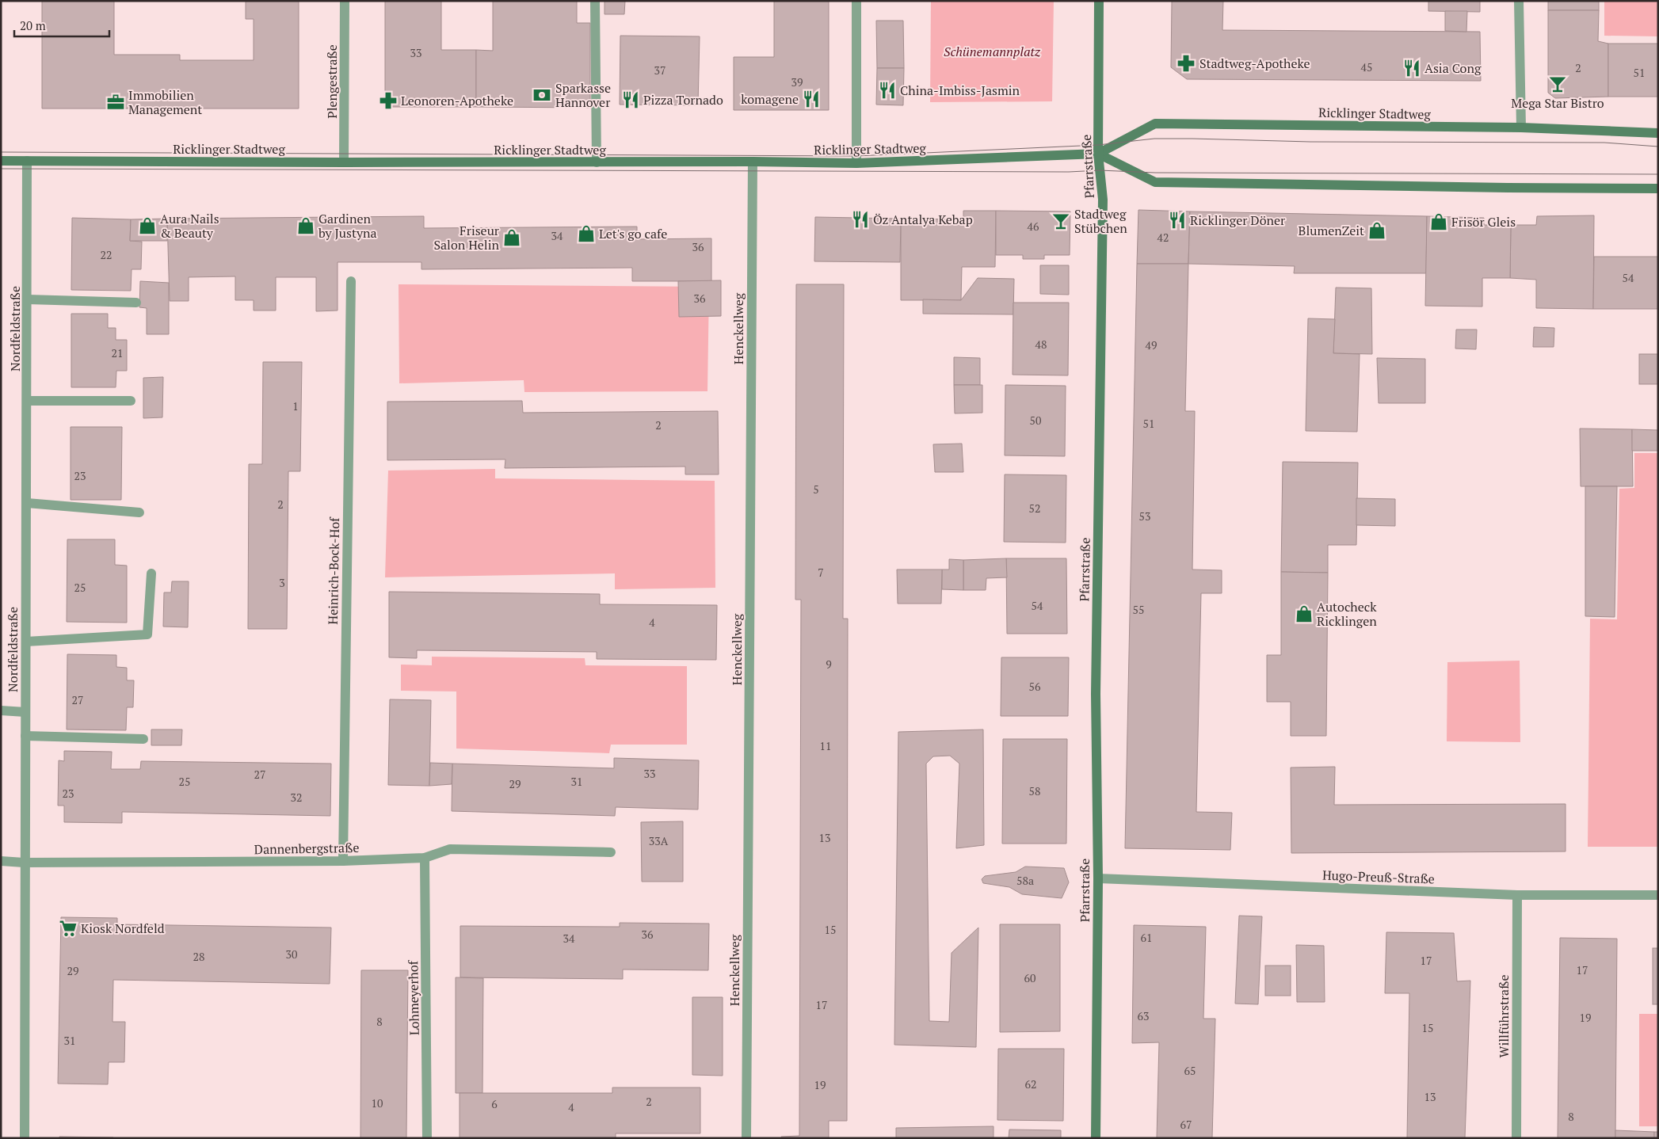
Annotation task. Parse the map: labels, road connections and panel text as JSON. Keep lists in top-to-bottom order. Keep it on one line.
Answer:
{"streets":{"street":["Plengestraße","Ricklinger Stadtweg","Pfarrstraße","Nordfeldstraße","Henckellweg","Heinrich-Bock-Hof","Dannenbergstraße","Hugo-Preuß-Straße","Lohmeyerhof","Willführstraße"]},"crossings":[["Plengestraße","Ricklinger Stadtweg"],["Ricklinger Stadtweg","Pfarrstraße"],["Ricklinger Stadtweg","Nordfeldstraße"],["Ricklinger Stadtweg","Henckellweg"],["Pfarrstraße","Hugo-Preuß-Straße"],["Nordfeldstraße","Dannenbergstraße"],["Heinrich-Bock-Hof","Dannenbergstraße"],["Dannenbergstraße","Lohmeyerhof"],["Hugo-Preuß-Straße","Willführstraße"]],"parks":["Schünemannplatz"],"places":{"pharmacy":["Stadtweg-Apotheke","Leonoren-Apotheke"],"restaurant":["Asia Cong","China-Imbiss-Jasmin","komagene","Pizza Tornado","Öz Antalya Kebap","Ricklinger Döner"],"bar":["Mega Star Bistro","Stadtweg Stübchen"],"bank":["Sparkasse Hannover"],"office":["Immobilien Management"],"shop":["Frisör Gleis","Aura Nails & Beauty","Gardinen by Justyna","BlumenZeit","Let's go cafe","Friseur Salon Helin","Autocheck Ricklingen"],"supermarket":["Kiosk Nordfeld"]},"house_numbers":["33","45","2","37","51","39","46","34","42","36","22","54","36","48","49","21","1","50","51","2","23","5","2","52","53","7","3","25","54","55","4","9","56","27","11","33","27","25","31","29","58","23","32","13","33A","58a","15","36","61","34","30","28","17","17","29","60","17","63","19","8","15","31","65","62","19","13","2","10","6","4","8","67"],"scale_bar":"20 m"}
